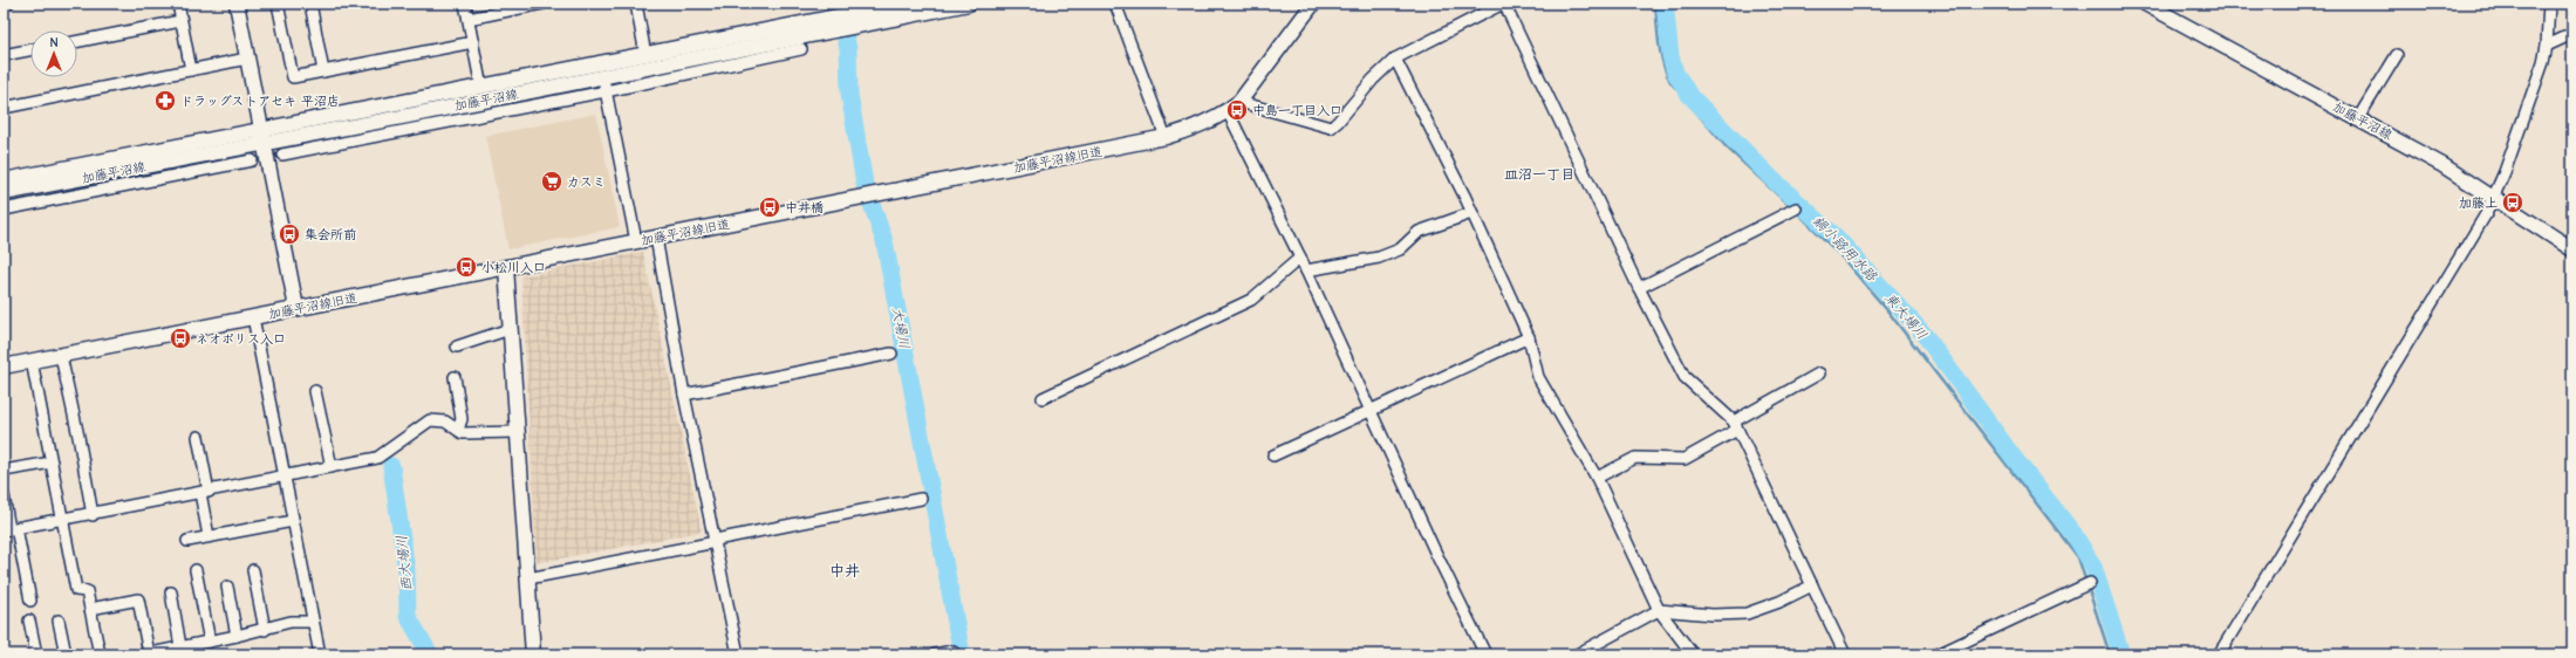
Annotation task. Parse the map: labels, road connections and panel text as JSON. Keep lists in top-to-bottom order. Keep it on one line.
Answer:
{"streets":{"main road":["加藤平沼線","加藤平沼線旧道"]},"districts":["皿沼一丁目","中井"],"water":["鍋小路用水路","東大場川","大場川","西大場川"],"places":{"pharmacy":["ドラッグストアセキ 平沼店"],"bus stop":["中島一丁目入口","加藤上","中井橋","集会所前","小松川入口","ネオポリス入口"],"supermarket":["カスミ"]},"north":"top"}
